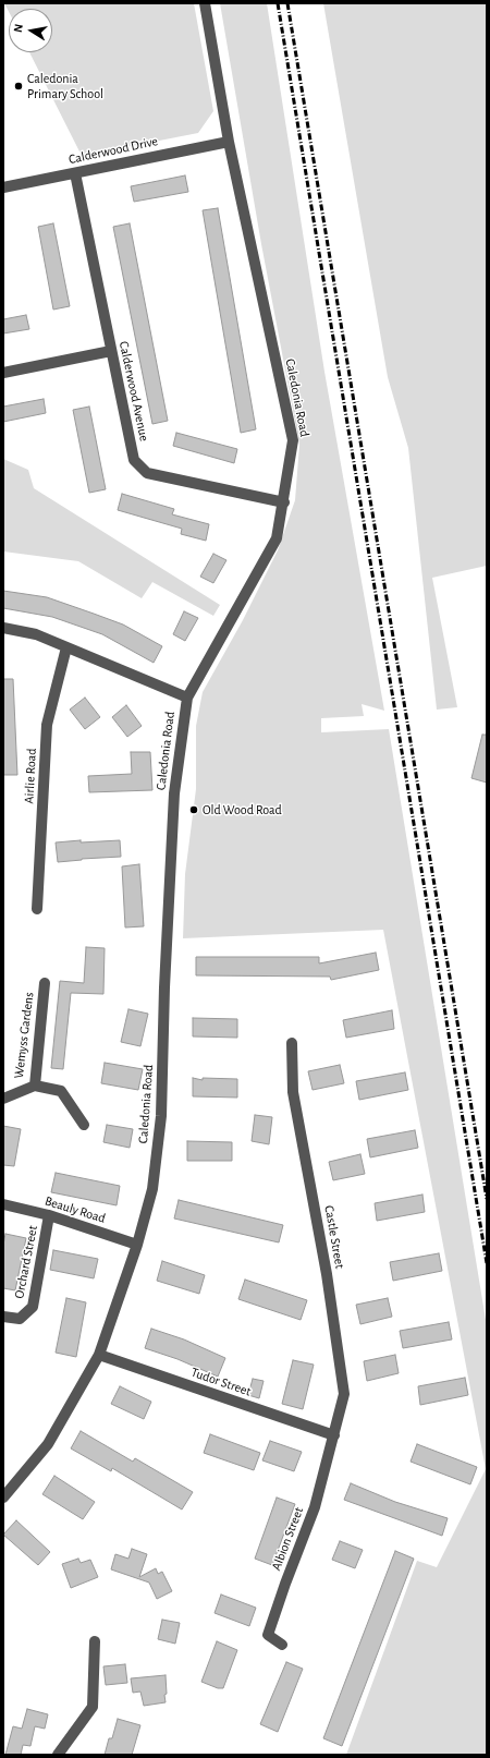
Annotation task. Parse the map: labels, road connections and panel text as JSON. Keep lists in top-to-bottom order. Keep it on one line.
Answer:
{"streets":{"street":["Calderwood Drive","Calderwood Avenue","Caledonia Road","Airlie Road","Wemyss Gardens","Beauly Road","Castle Street","Orchard Street","Tudor Street","Albion Street"]},"crossings":[["Calderwood Drive","Calderwood Avenue"],["Calderwood Drive","Caledonia Road"],["Calderwood Avenue","Caledonia Road"],["Caledonia Road","Beauly Road"],["Caledonia Road","Tudor Street"],["Beauly Road","Orchard Street"],["Castle Street","Tudor Street"],["Castle Street","Albion Street"],["Tudor Street","Albion Street"]],"places":["Caledonia Primary School","Old Wood Road"],"north":"left"}
